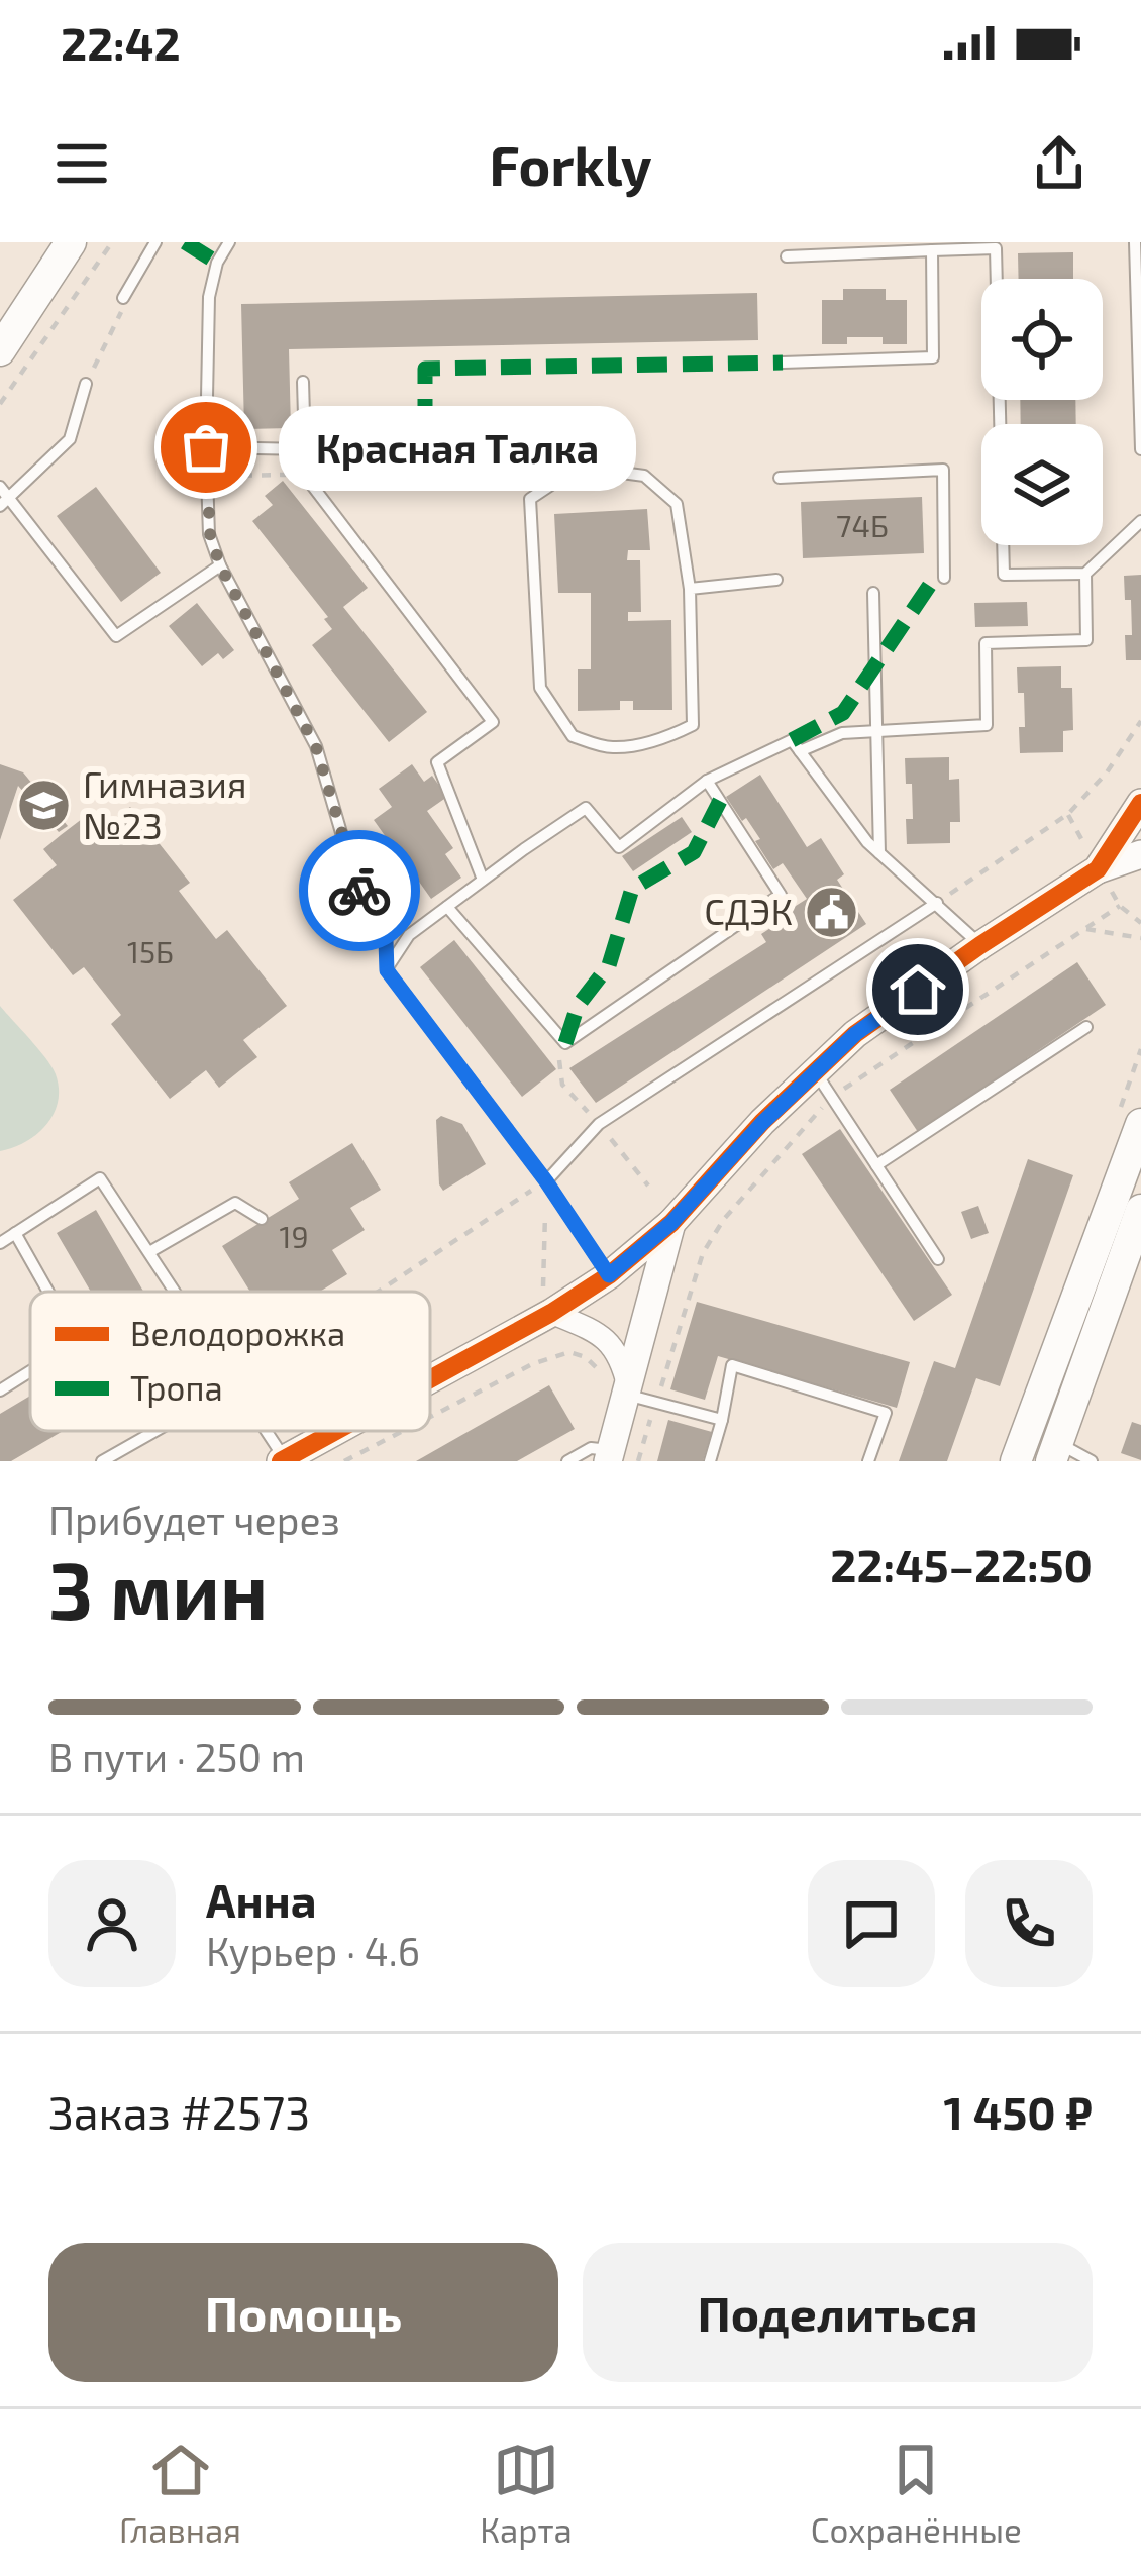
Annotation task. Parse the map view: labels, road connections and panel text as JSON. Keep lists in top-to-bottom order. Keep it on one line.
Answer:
{"places":{"other":["Красная Талка"],"school or university":["Гимназия №23"],"public building":["СДЭК"]},"house_numbers":["74Б","15Б","19"],"legend":["Велодорожка","Тропа"],"page":{"status":"22:42","header":"Forkly","bubble":"Красная Талка","heading":["3 мин","Прибудет через","22:45–22:50"],"panel":["Анна","Курьер · 4.6","Заказ #2573","1 450 ₽"],"bar":"В пути · 250 m","buttons":["Помощь","Поделиться"],"tabs":["Главная","Карта","Сохранённые"]}}
